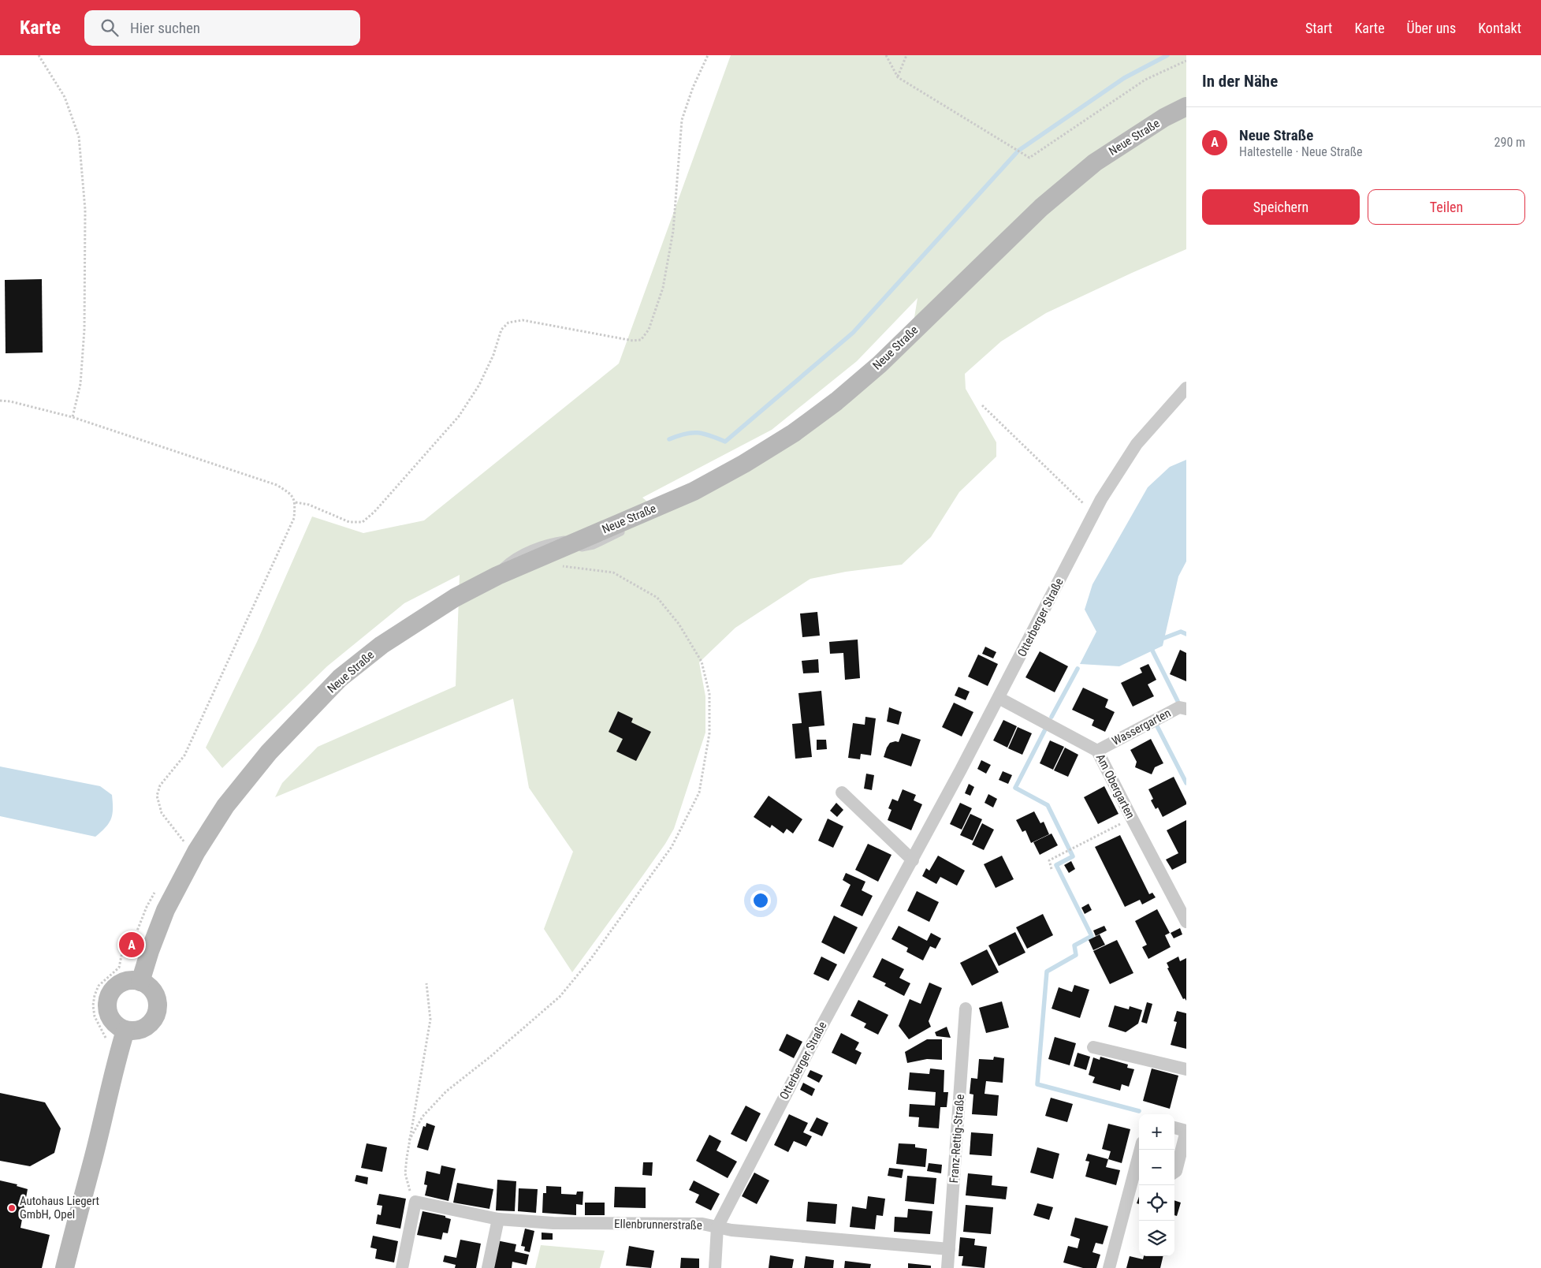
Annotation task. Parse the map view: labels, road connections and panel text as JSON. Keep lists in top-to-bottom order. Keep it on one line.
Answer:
{"streets":{"main road":["Neue Straße"],"street":["Otterberger Straße","Wassergarten","Am Obergarten","Franz-Rettig-Straße","Ellenbrunnerstraße"]},"crossings":[["Otterberger Straße","Am Obergarten"],["Otterberger Straße","Ellenbrunnerstraße"],["Wassergarten","Am Obergarten"],["Franz-Rettig-Straße","Ellenbrunnerstraße"]],"places":["Autohaus Liegert GmbH, Opel"],"page":{"header":"Karte","search":"Hier suchen","nav":["Start","Karte","Über uns","Kontakt"],"heading":"In der Nähe","list":[{"mark":"A","name":"Neue Straße","note":"Haltestelle · Neue Straße","value":"290 m"}],"buttons":["Speichern","Teilen"],"pins":"A","map_buttons":["+","−"]}}
